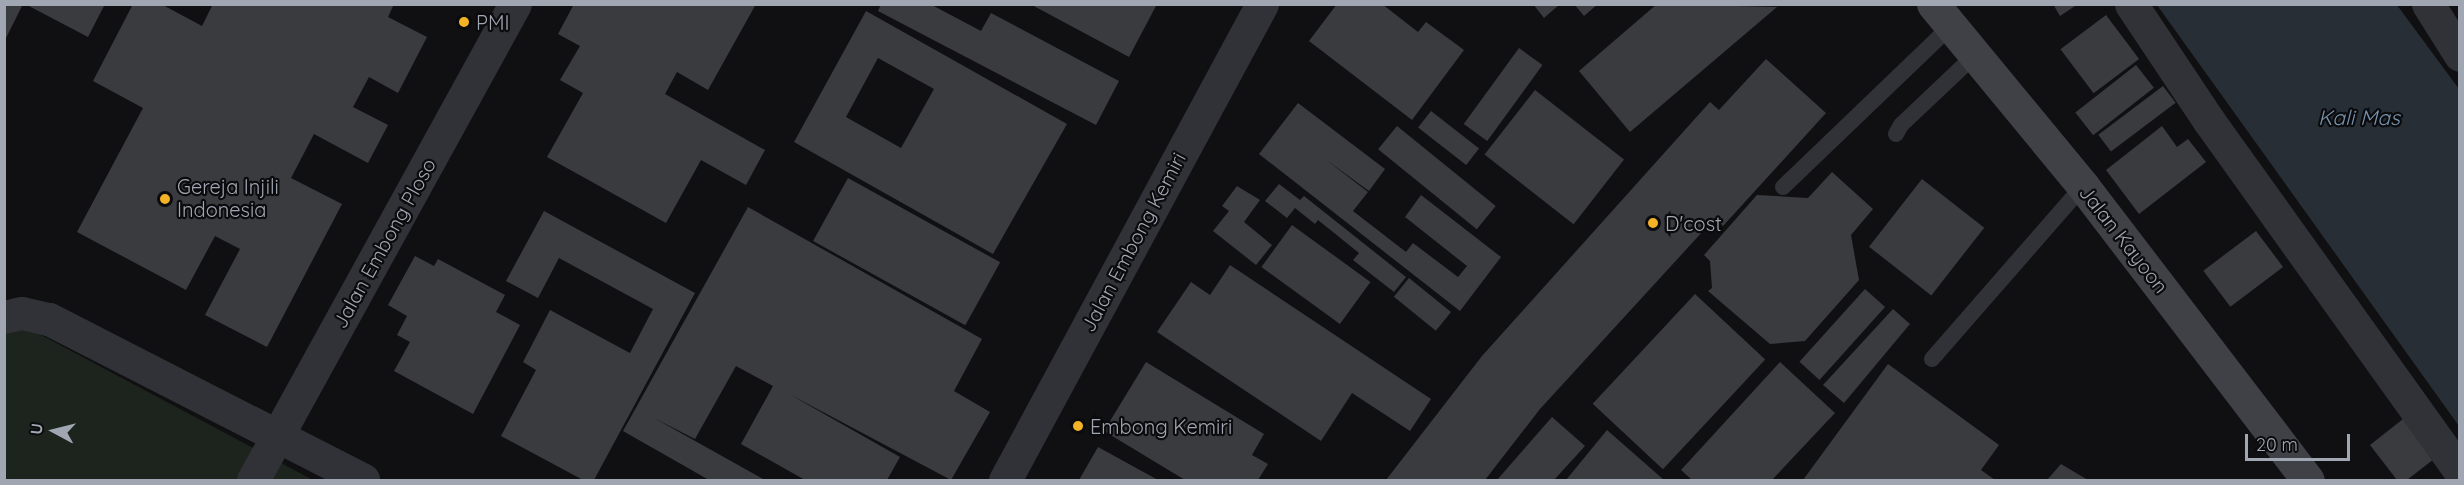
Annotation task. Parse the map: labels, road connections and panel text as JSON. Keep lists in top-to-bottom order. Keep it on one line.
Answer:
{"streets":{"main road":["Jalan Kayoon"],"street":["Jalan Embong Kemiri","Jalan Embong Ploso"]},"water":["Kali Mas"],"places":["PMI","Gereja Injili Indonesia","D'cost","Embong Kemiri"],"scale_bar":"20 m","north":"left"}
